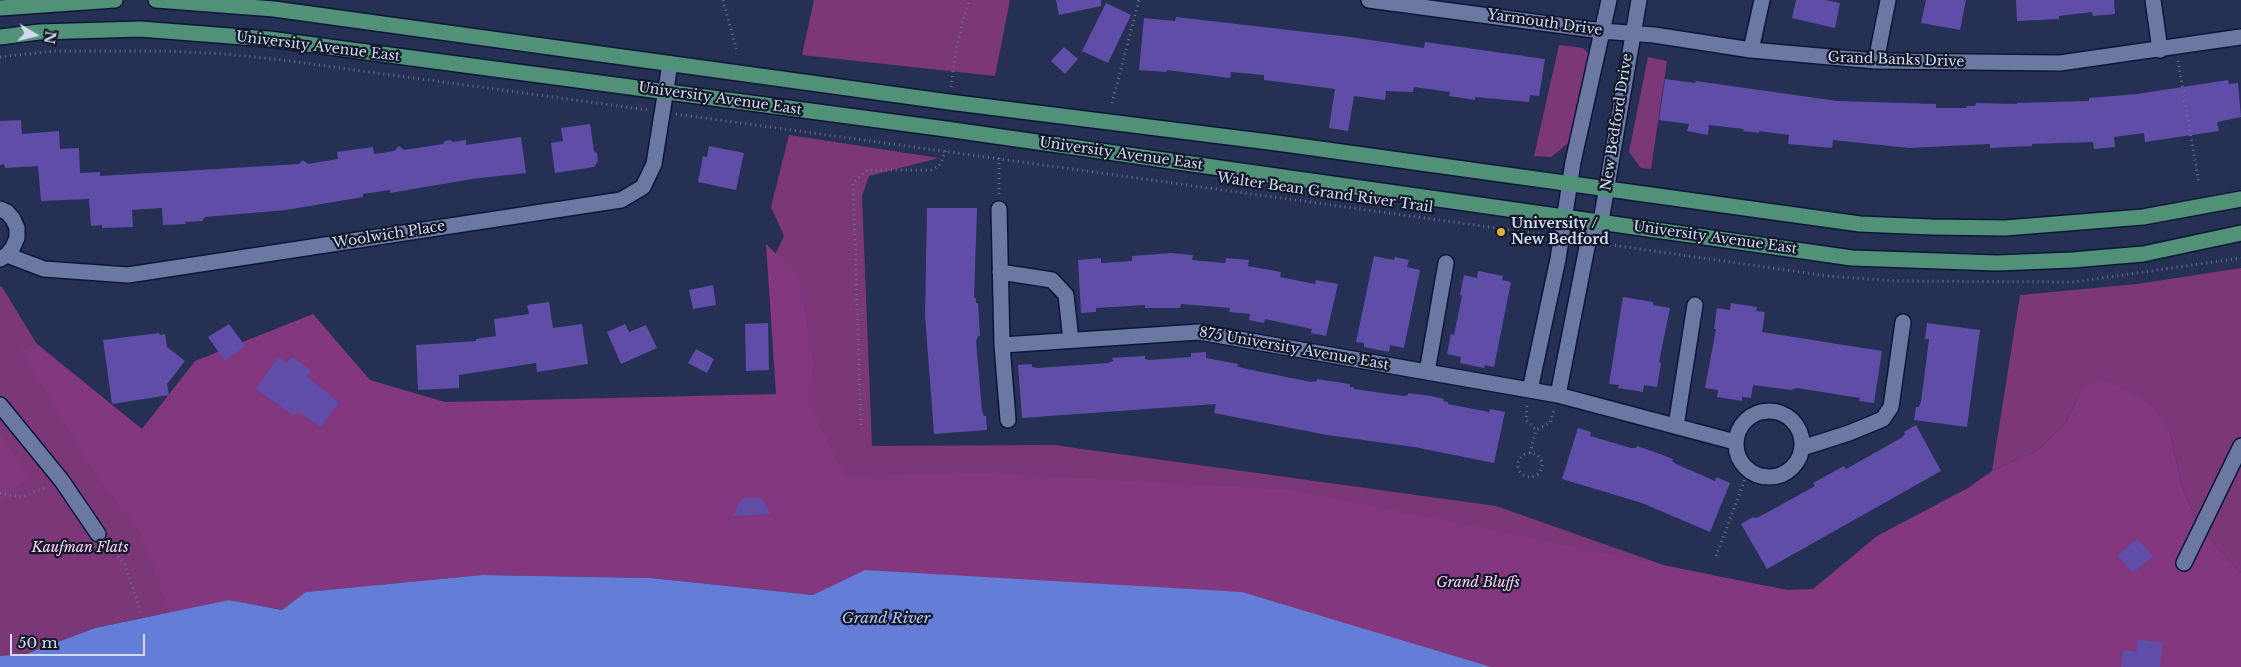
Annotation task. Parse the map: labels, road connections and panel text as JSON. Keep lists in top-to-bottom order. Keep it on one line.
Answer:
{"streets":{"main road":["University Avenue East"],"street":["Yarmouth Drive","Grand Banks Drive","New Bedford Drive","Woolwich Place","875 University Avenue East"],"path":["Walter Bean Grand River Trail"]},"crossings":[["Yarmouth Drive","Grand Banks Drive"],["Yarmouth Drive","New Bedford Drive"],["University Avenue East","New Bedford Drive"],["University Avenue East","Woolwich Place"],["Grand Banks Drive","New Bedford Drive"],["New Bedford Drive","875 University Avenue East"]],"water":["Grand River"],"parks":["Kaufman Flats","Grand Bluffs"],"places":["University / New Bedford"],"scale_bar":"50 m","north":"right"}
